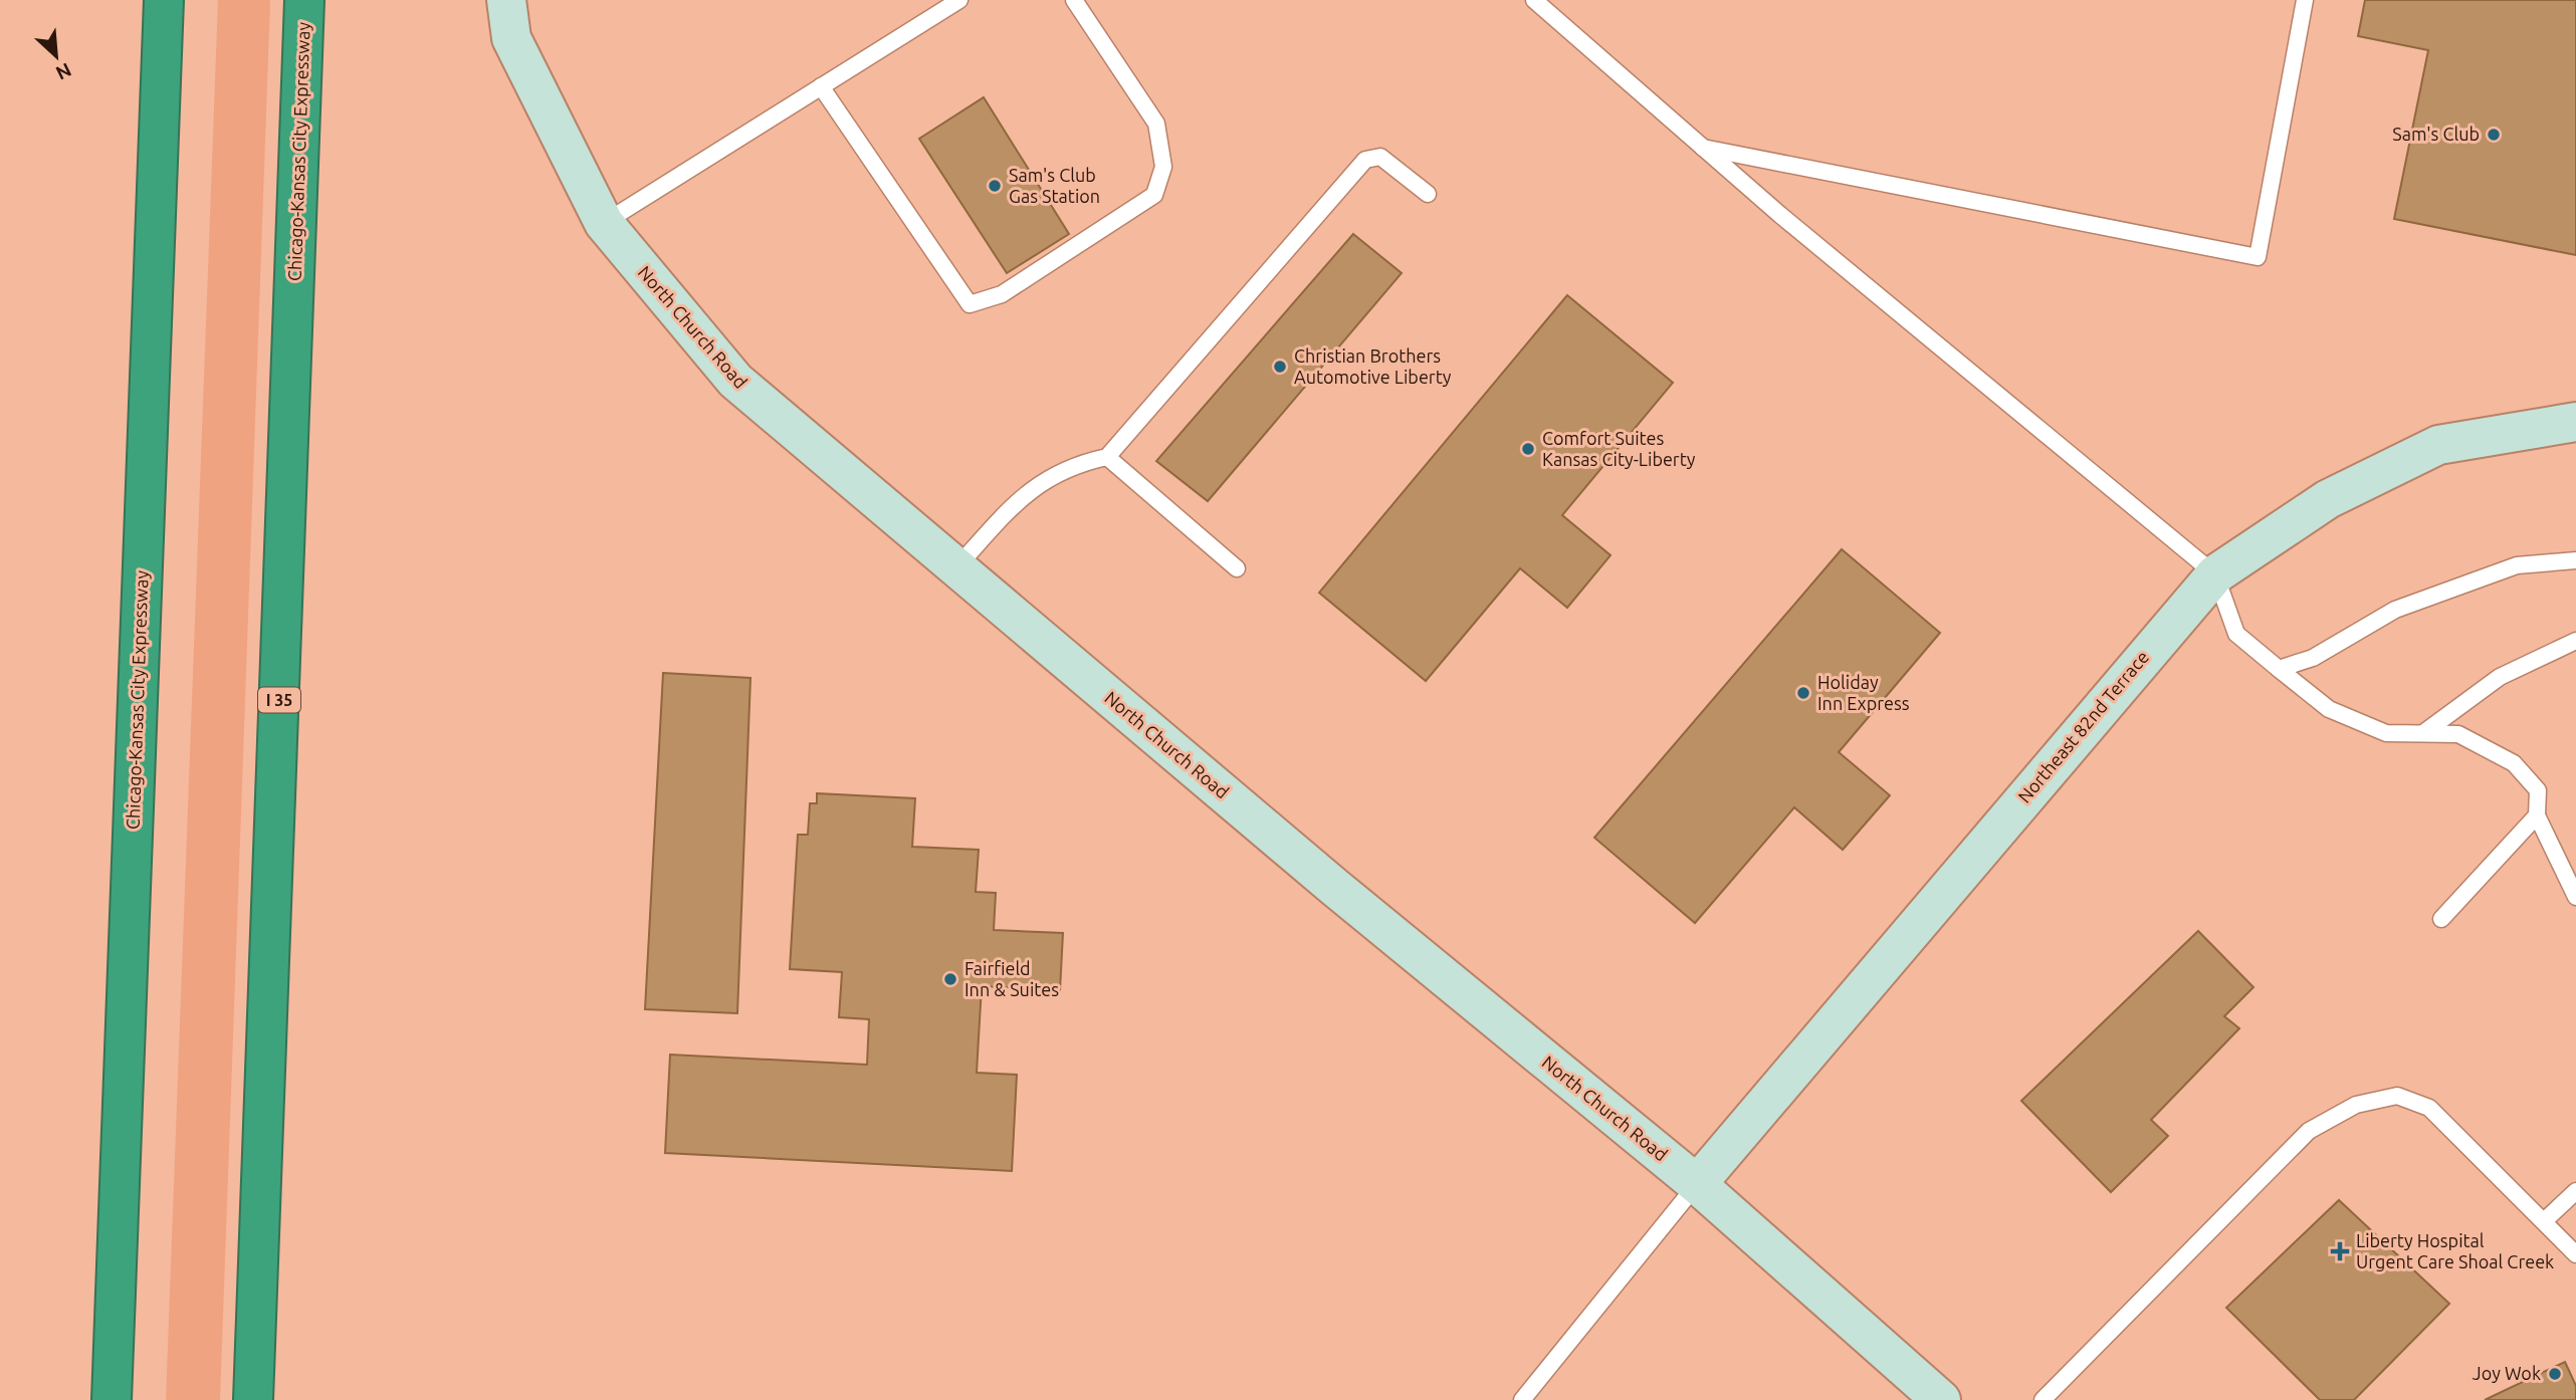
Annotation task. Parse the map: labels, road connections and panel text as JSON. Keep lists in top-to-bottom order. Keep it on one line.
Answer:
{"streets":{"highway":["Chicago-Kansas City Expressway","I 35"],"main road":["North Church Road","Northeast 82nd Terrace"]},"crossings":[["North Church Road","Northeast 82nd Terrace"]],"places":{"other":["Sam's Club","Sam's Club Gas Station","Christian Brothers Automotive Liberty","Comfort Suites Kansas City-Liberty","Holiday Inn Express","Fairfield Inn & Suites","Joy Wok"],"health":["Liberty Hospital Urgent Care Shoal Creek"]},"north":"bottom right"}
